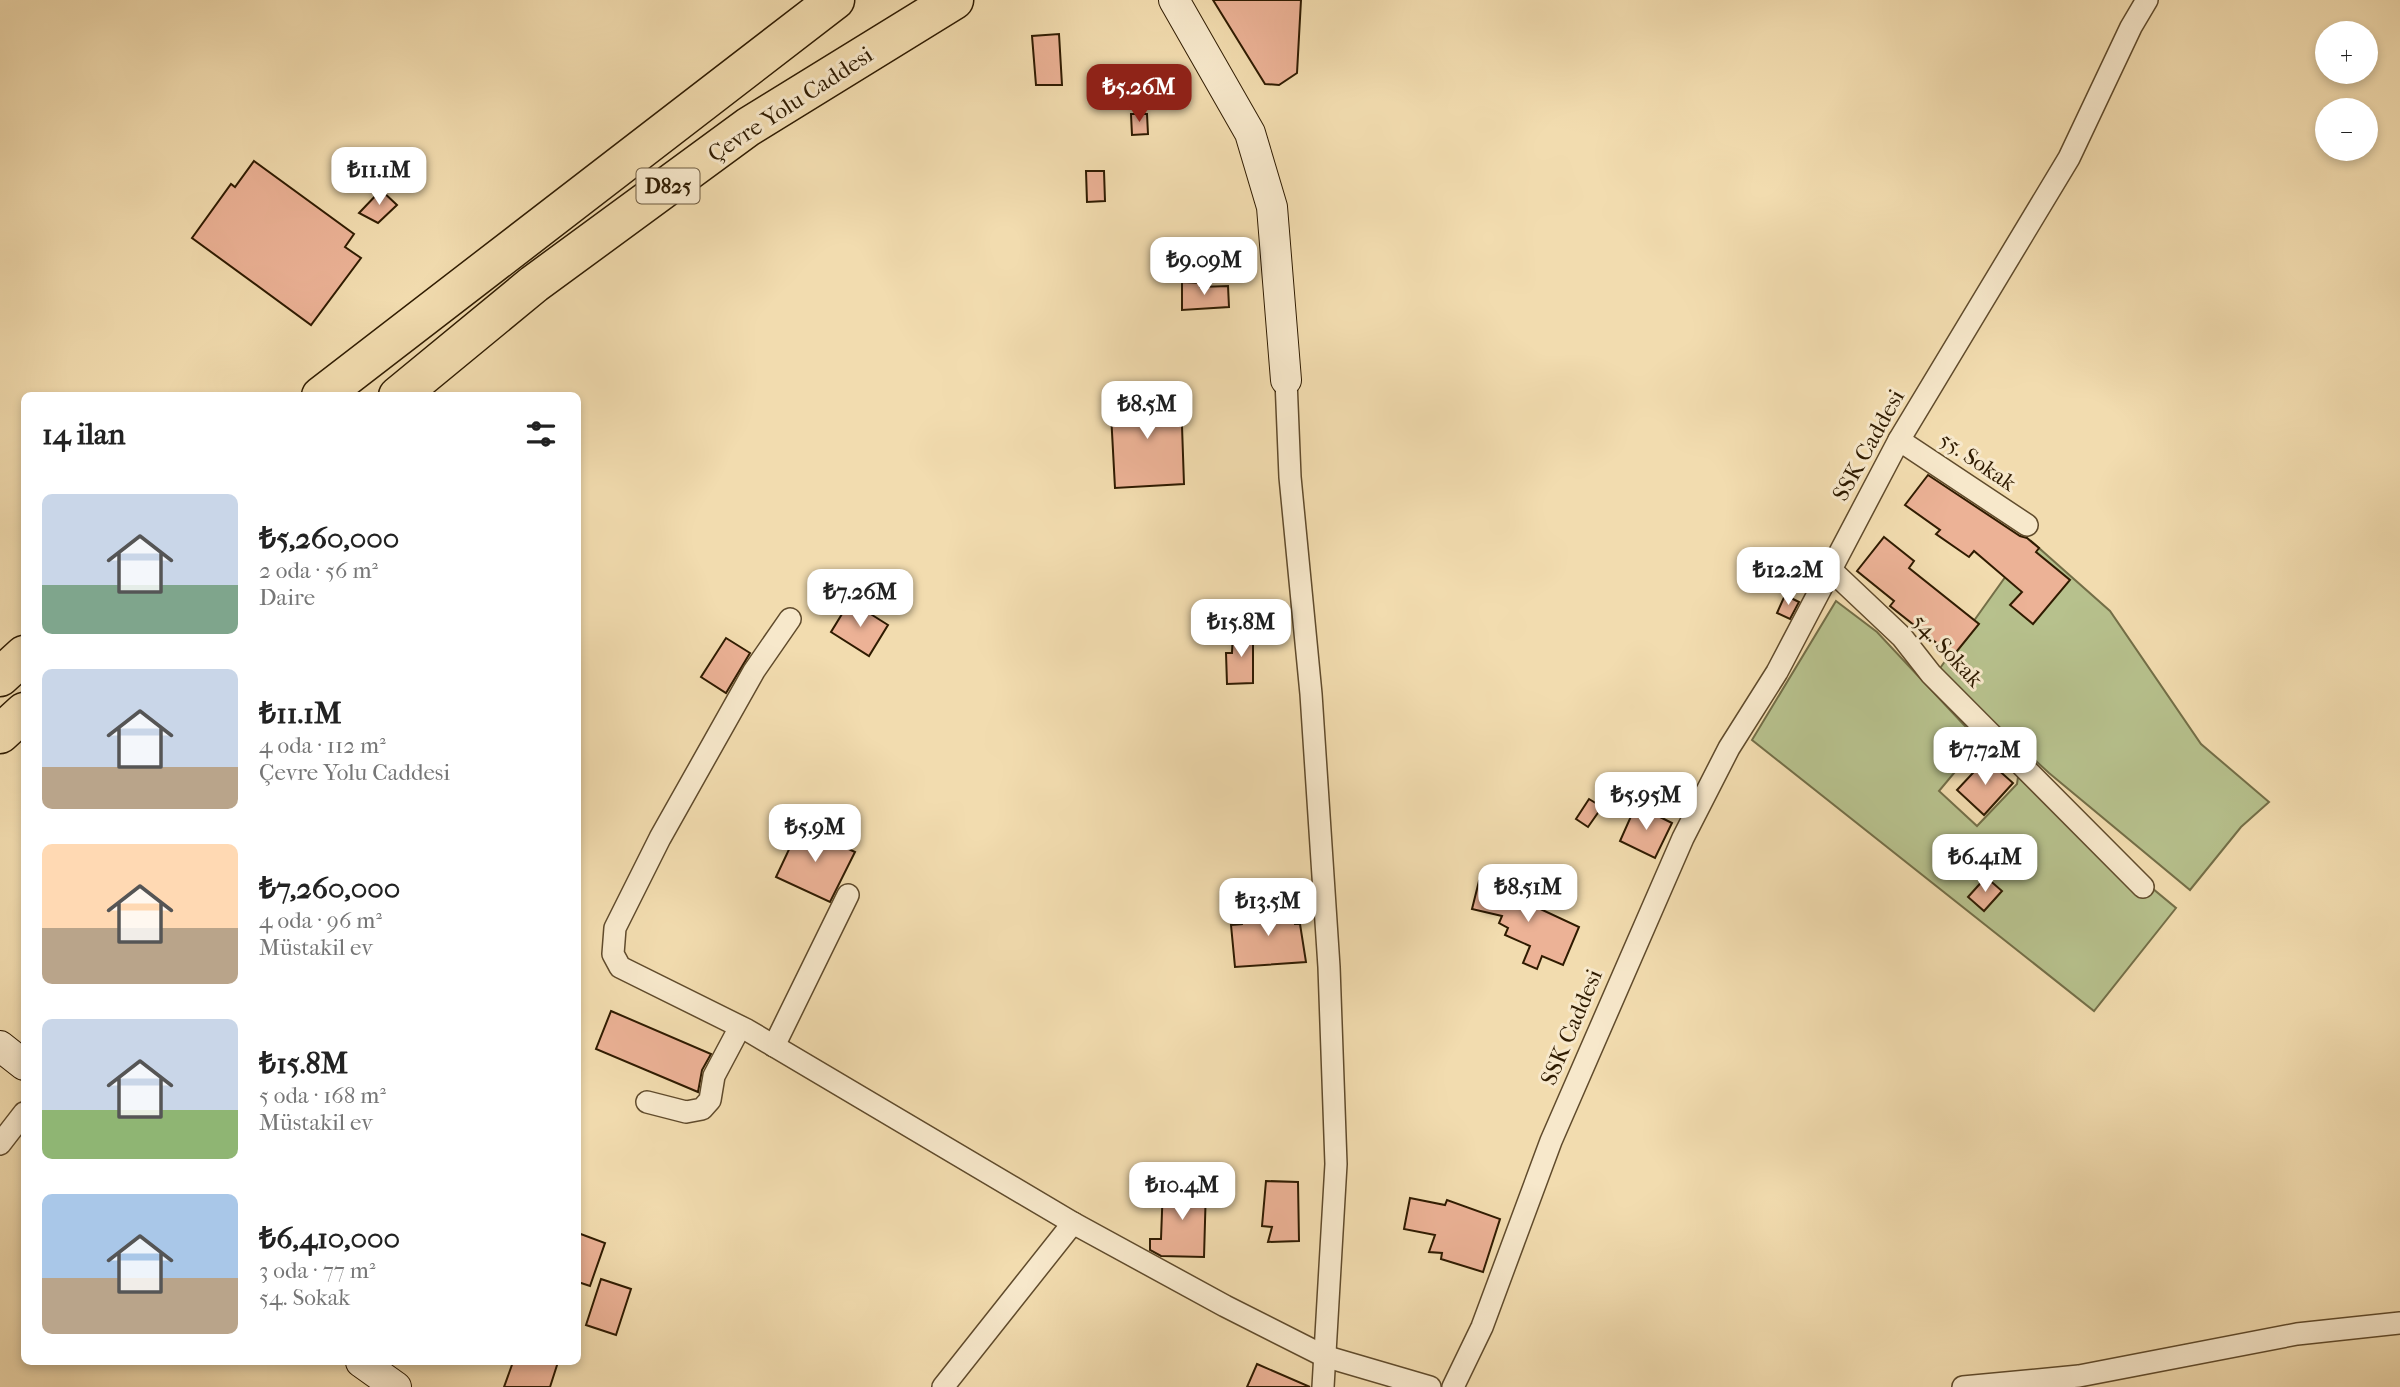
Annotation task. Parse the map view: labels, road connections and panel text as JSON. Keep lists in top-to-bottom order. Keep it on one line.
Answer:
{"streets":{"highway":["Çevre Yolu Caddesi","D825"],"street":["SSK Caddesi","55. Sokak","54. Sokak"]},"crossings":[["SSK Caddesi","55. Sokak"],["SSK Caddesi","54. Sokak"]],"page":{"map_buttons":["+","−"],"price":["₺5.26M","₺11.1M","₺9.09M","₺8.5M","₺12.2M","₺7.26M","₺15.8M","₺7.72M","₺5.95M","₺5.9M","₺6.41M","₺8.51M","₺13.5M","₺10.4M"],"heading":"14 ilan","list":[{"name":"₺5,260,000","note":"2 oda · 56 m² · Daire"},{"name":"₺11.1M","note":"4 oda · 112 m² · Çevre Yolu Caddesi"},{"name":"₺7,260,000","note":"4 oda · 96 m² · Müstakil ev"},{"name":"₺15.8M","note":"5 oda · 168 m² · Müstakil ev"},{"name":"₺6,410,000","note":"3 oda · 77 m² · 54. Sokak"}]}}
